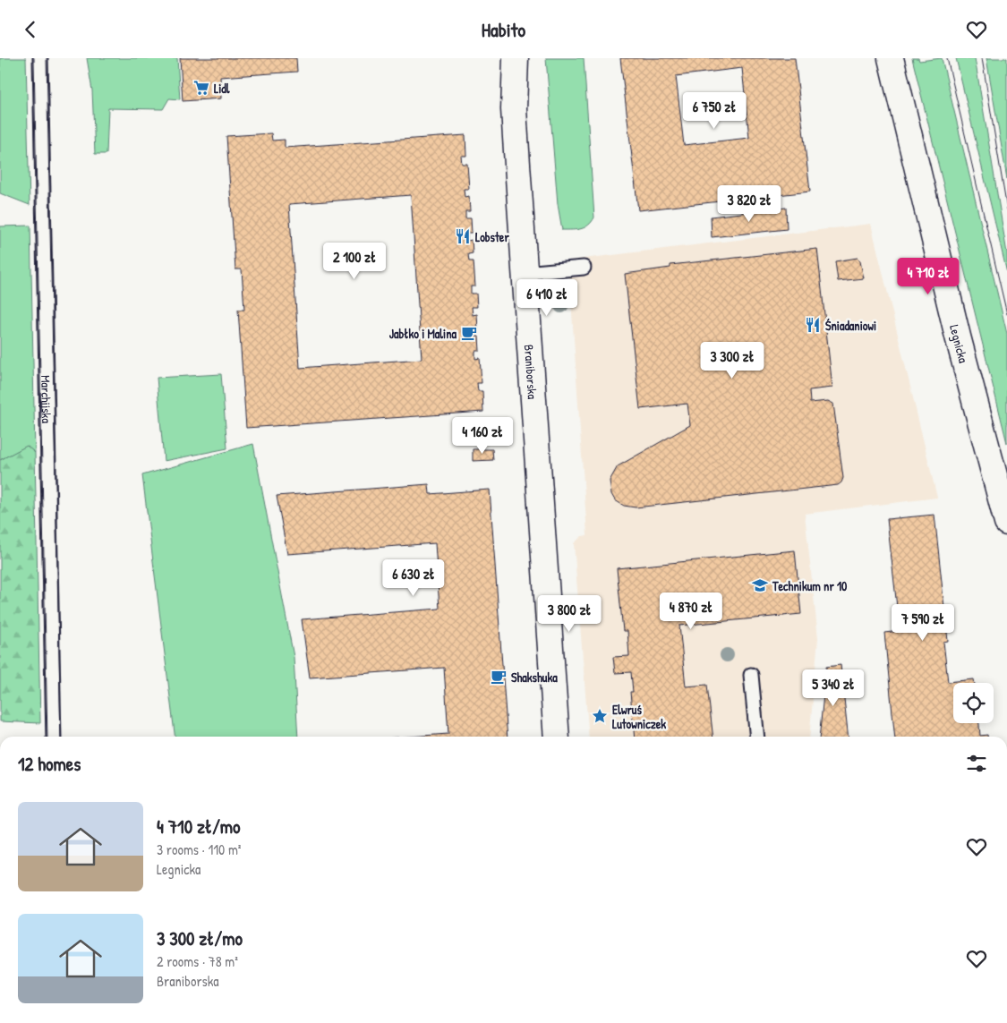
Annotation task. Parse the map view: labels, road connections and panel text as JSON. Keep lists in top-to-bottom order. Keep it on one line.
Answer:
{"streets":{"street":["Legnicka","Braniborska"],"lane":["Marchijska"]},"places":{"supermarket":["Lidl"],"restaurant":["Lobster","Śniadaniowi"],"cafe":["Jabłko i Malina","Shakshuka"],"school or university":["Technikum nr 10"],"place":["Elwruś Lutowniczek"]},"page":{"header":"Habito","price":["6 750 zł","3 820 zł","2 100 zł","4 710 zł","6 410 zł","3 300 zł","4 160 zł","6 630 zł","4 870 zł","3 800 zł","7 590 zł","5 340 zł"],"heading":"12 homes","list":[{"name":"4 710 zł/mo","note":"3 rooms · 110 m² · Legnicka"},{"name":"3 300 zł/mo","note":"2 rooms · 78 m² · Braniborska"}]}}
